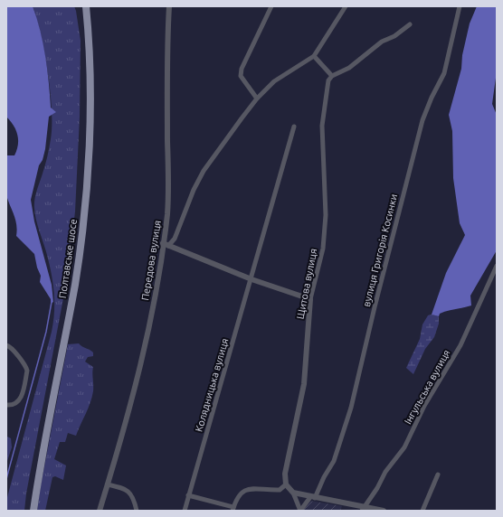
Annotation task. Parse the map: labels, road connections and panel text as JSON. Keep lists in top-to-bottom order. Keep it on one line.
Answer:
{"streets":{"main road":["Полтавське шосе"],"street":["вулиця Григорія Косинки","Передова вулиця","Щитова вулиця","Колядницька вулиця","Інгульська вулиця"]}}
